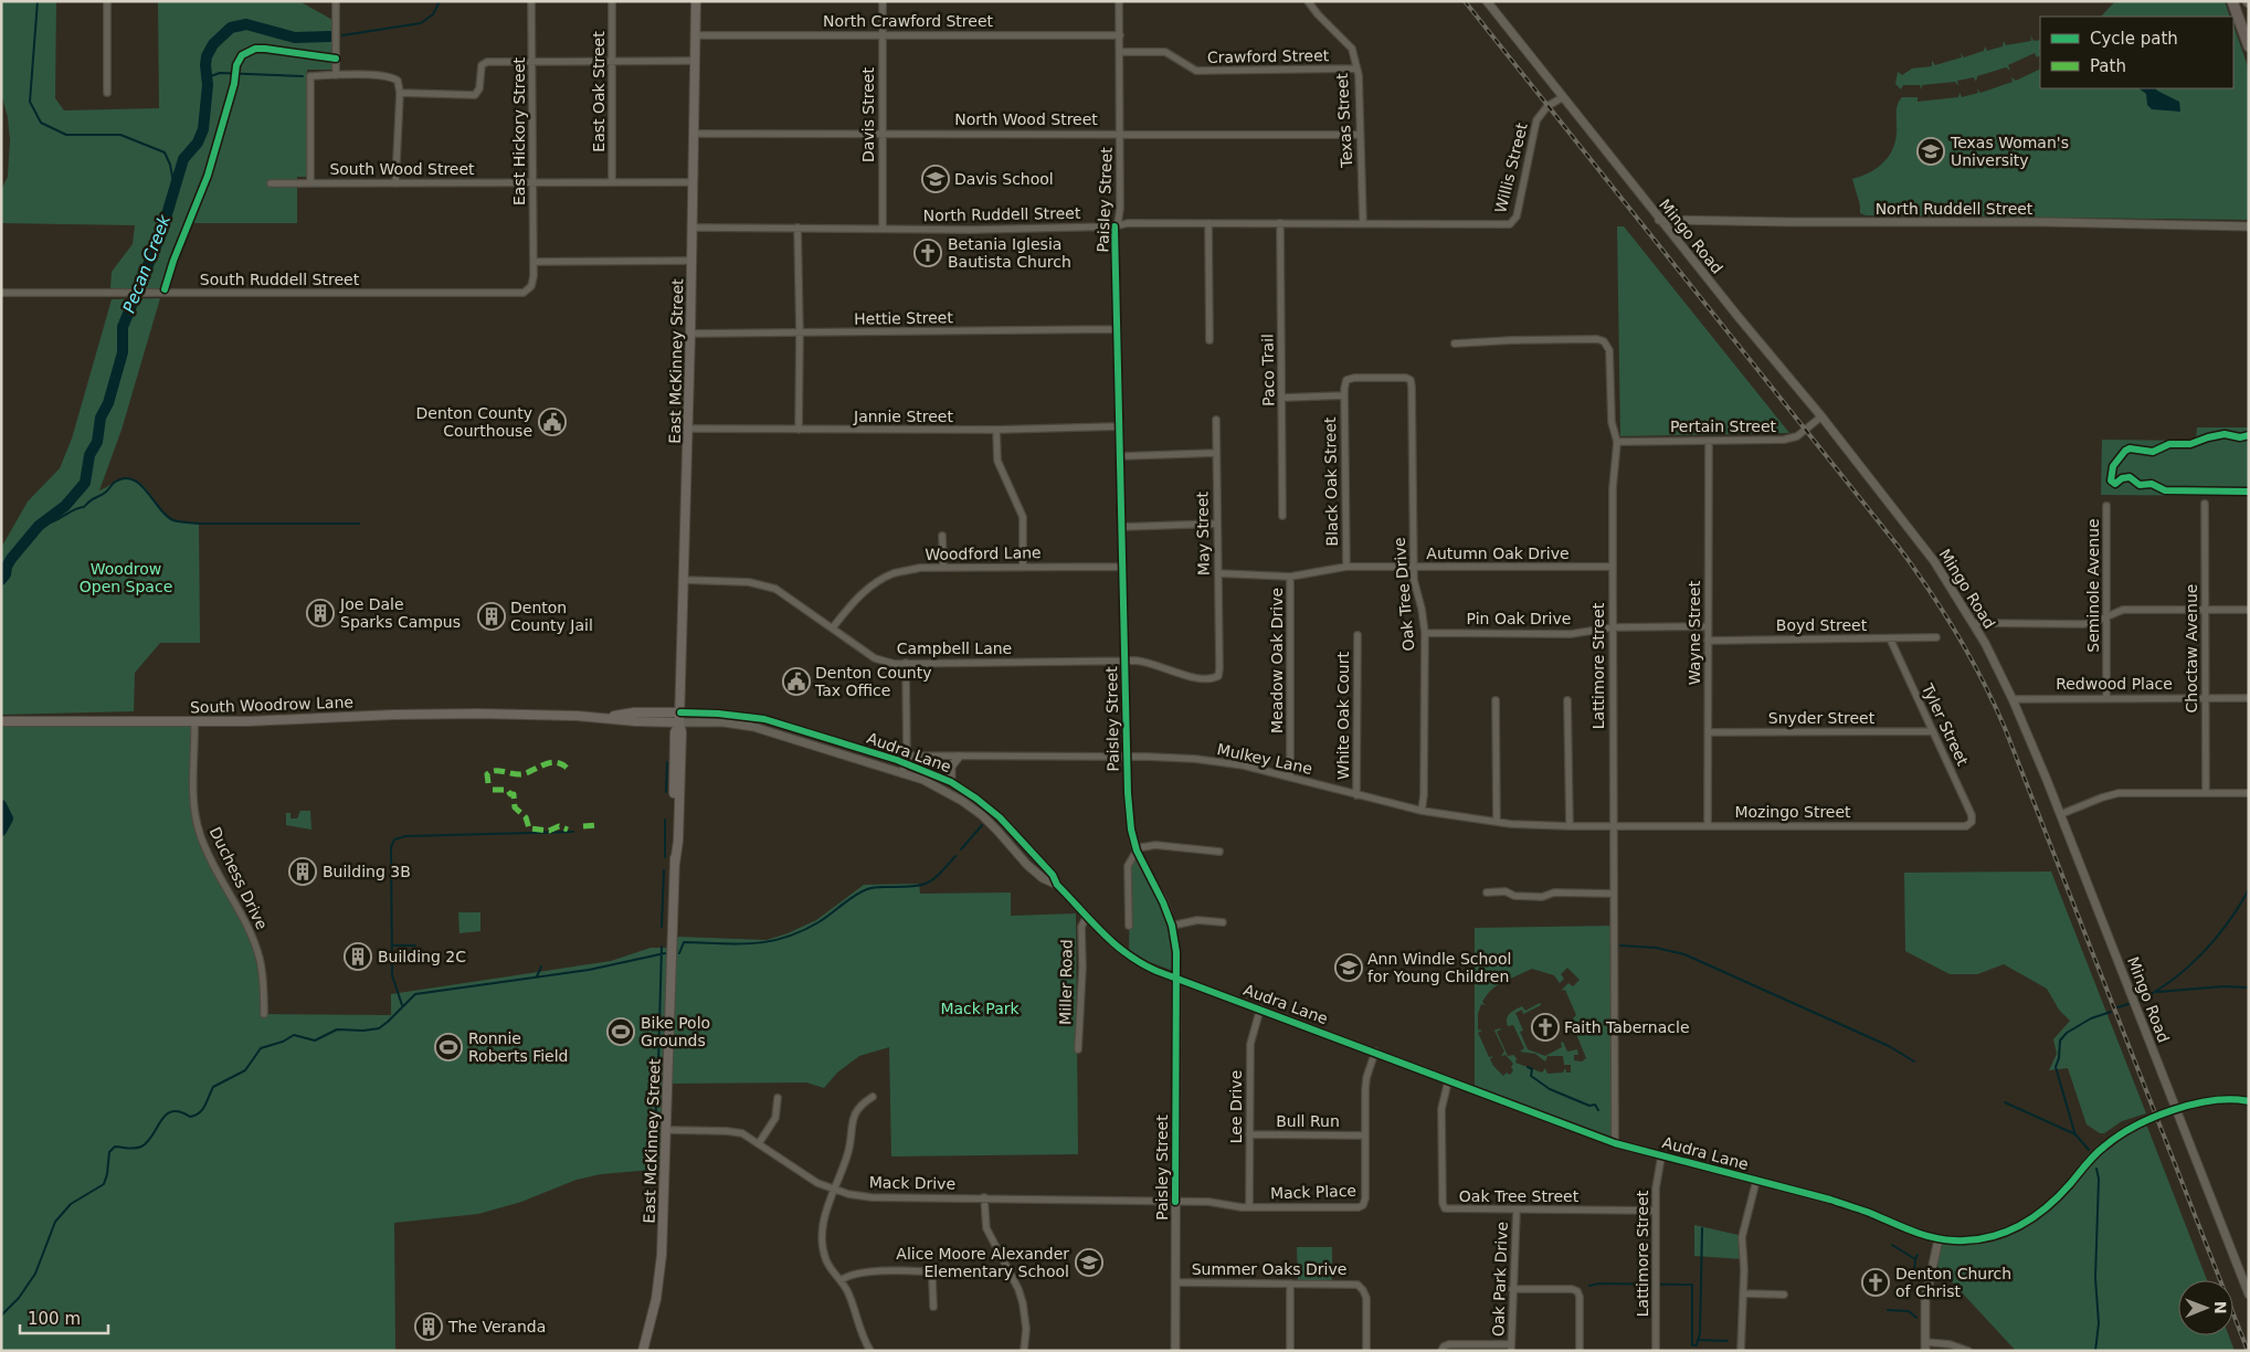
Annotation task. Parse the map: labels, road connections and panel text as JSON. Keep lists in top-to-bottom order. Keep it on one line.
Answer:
{"streets":{"main road":["East McKinney Street","South Woodrow Lane"],"street":["North Crawford Street","Crawford Street","East Oak Street","Davis Street","North Wood Street","Texas Street","East Hickory Street","Willis Street","South Wood Street","Paisley Street","North Ruddell Street","Mingo Road","South Ruddell Street","Hettie Street","Paco Trail","Jannie Street","Pertain Street","Black Oak Street","May Street","Woodford Lane","Autumn Oak Drive","Seminole Avenue","Oak Tree Drive","Pin Oak Drive","Boyd Street","Wayne Street","Campbell Lane","Choctaw Avenue","Meadow Oak Drive","Lattimore Street","Redwood Place","White Oak Court","Snyder Street","Tyler Street","Audra Lane","Mulkey Lane","Mozingo Street","Duchess Drive","Miller Road","Lee Drive","Bull Run","Mack Drive","Mack Place","Oak Tree Street","Summer Oaks Drive","Oak Park Drive"]},"crossings":[["North Crawford Street","Davis Street"],["North Crawford Street","Paisley Street"],["North Crawford Street","East McKinney Street"],["Crawford Street","Texas Street"],["Crawford Street","Paisley Street"],["Davis Street","North Wood Street"],["Davis Street","North Ruddell Street"],["North Wood Street","Texas Street"],["North Wood Street","Paisley Street"],["North Wood Street","East McKinney Street"],["Texas Street","North Ruddell Street"],["East Hickory Street","South Wood Street"],["East Hickory Street","South Ruddell Street"],["Willis Street","North Ruddell Street"],["Willis Street","Mingo Road"],["Paisley Street","North Ruddell Street"],["Paisley Street","Hettie Street"],["Paisley Street","Jannie Street"],["Paisley Street","Woodford Lane"],["Paisley Street","Campbell Lane"],["Paisley Street","Audra Lane"],["Paisley Street","Mulkey Lane"],["Paisley Street","Mack Drive"],["Paisley Street","Mack Place"],["Paisley Street","Summer Oaks Drive"],["North Ruddell Street","Mingo Road"],["North Ruddell Street","East McKinney Street"],["North Ruddell Street","Paco Trail"],["Mingo Road","Pertain Street"],["Mingo Road","Redwood Place"],["Mingo Road","Audra Lane"],["Hettie Street","East McKinney Street"],["East McKinney Street","Jannie Street"],["East McKinney Street","Campbell Lane"],["East McKinney Street","South Woodrow Lane"],["East McKinney Street","Audra Lane"],["East McKinney Street","Mack Drive"],["Pertain Street","Wayne Street"],["Pertain Street","Lattimore Street"],["Black Oak Street","Autumn Oak Drive"],["Black Oak Street","Oak Tree Drive"],["May Street","Autumn Oak Drive"],["May Street","Campbell Lane"],["Woodford Lane","Campbell Lane"],["Autumn Oak Drive","Oak Tree Drive"],["Autumn Oak Drive","Meadow Oak Drive"],["Autumn Oak Drive","Lattimore Street"],["Seminole Avenue","Redwood Place"],["Oak Tree Drive","Pin Oak Drive"],["Oak Tree Drive","Mulkey Lane"],["Pin Oak Drive","Lattimore Street"],["Boyd Street","Wayne Street"],["Boyd Street","Tyler Street"],["Wayne Street","Snyder Street"],["Wayne Street","Mozingo Street"],["Choctaw Avenue","Redwood Place"],["Meadow Oak Drive","Mulkey Lane"],["Lattimore Street","Audra Lane"],["Lattimore Street","Mulkey Lane"],["Lattimore Street","Mozingo Street"],["Lattimore Street","Oak Tree Street"],["South Woodrow Lane","Audra Lane"],["South Woodrow Lane","Duchess Drive"],["White Oak Court","Mulkey Lane"],["Snyder Street","Tyler Street"],["Tyler Street","Mozingo Street"],["Audra Lane","Mulkey Lane"],["Audra Lane","Miller Road"],["Audra Lane","Lee Drive"],["Audra Lane","Mack Place"],["Audra Lane","Oak Tree Street"],["Mulkey Lane","Mozingo Street"],["Lee Drive","Bull Run"],["Lee Drive","Mack Place"],["Bull Run","Mack Place"],["Mack Drive","Mack Place"],["Oak Tree Street","Oak Park Drive"]],"water":["Pecan Creek"],"parks":["Woodrow Open Space","Mack Park"],"places":{"school or university":["Texas Woman's University","Davis School","Ann Windle School for Young Children","Alice Moore Alexander Elementary School"],"church":["Betania Iglesia Bautista Church","Faith Tabernacle","Denton Church of Christ"],"public building":["Denton County Courthouse","Denton County Tax Office"],"building":["Joe Dale Sparks Campus","Denton County Jail","Building 3B","Building 2C","The Veranda"],"sports":["Bike Polo Grounds","Ronnie Roberts Field"]},"legend":["Cycle path","Path"],"scale_bar":"100 m","north":"right"}
